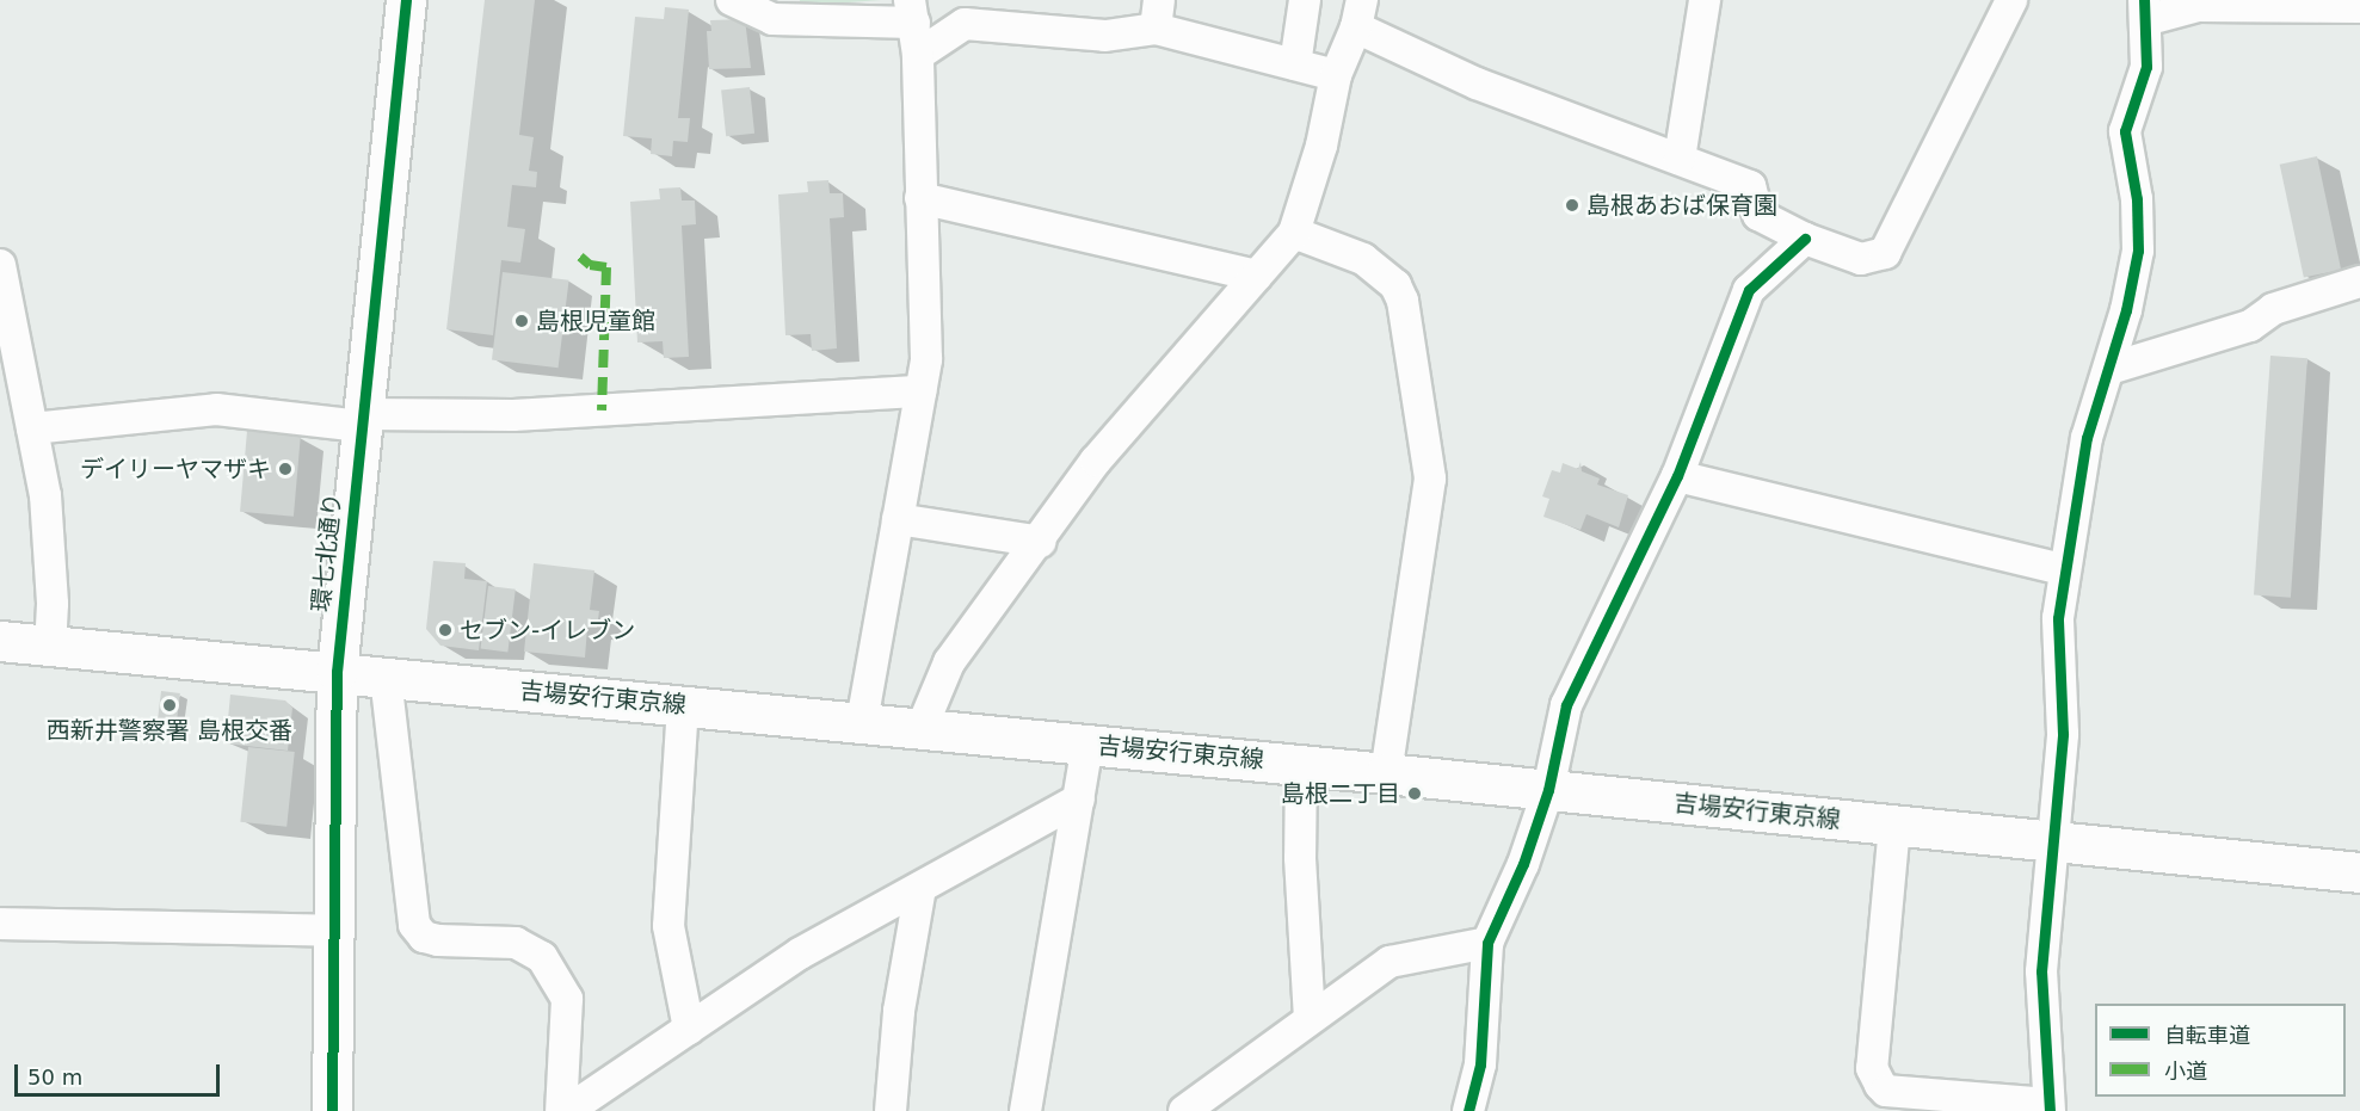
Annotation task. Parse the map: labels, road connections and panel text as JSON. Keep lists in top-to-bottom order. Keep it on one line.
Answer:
{"streets":{"main road":["環七北通り","吉場安行東京線"]},"crossings":[["環七北通り","吉場安行東京線"]],"places":["島根あおば保育園","島根児童館","デイリーヤマザキ","セブン-イレブン","西新井警察署 島根交番","島根二丁目"],"legend":["自転車道","小道"],"scale_bar":"50 m"}
